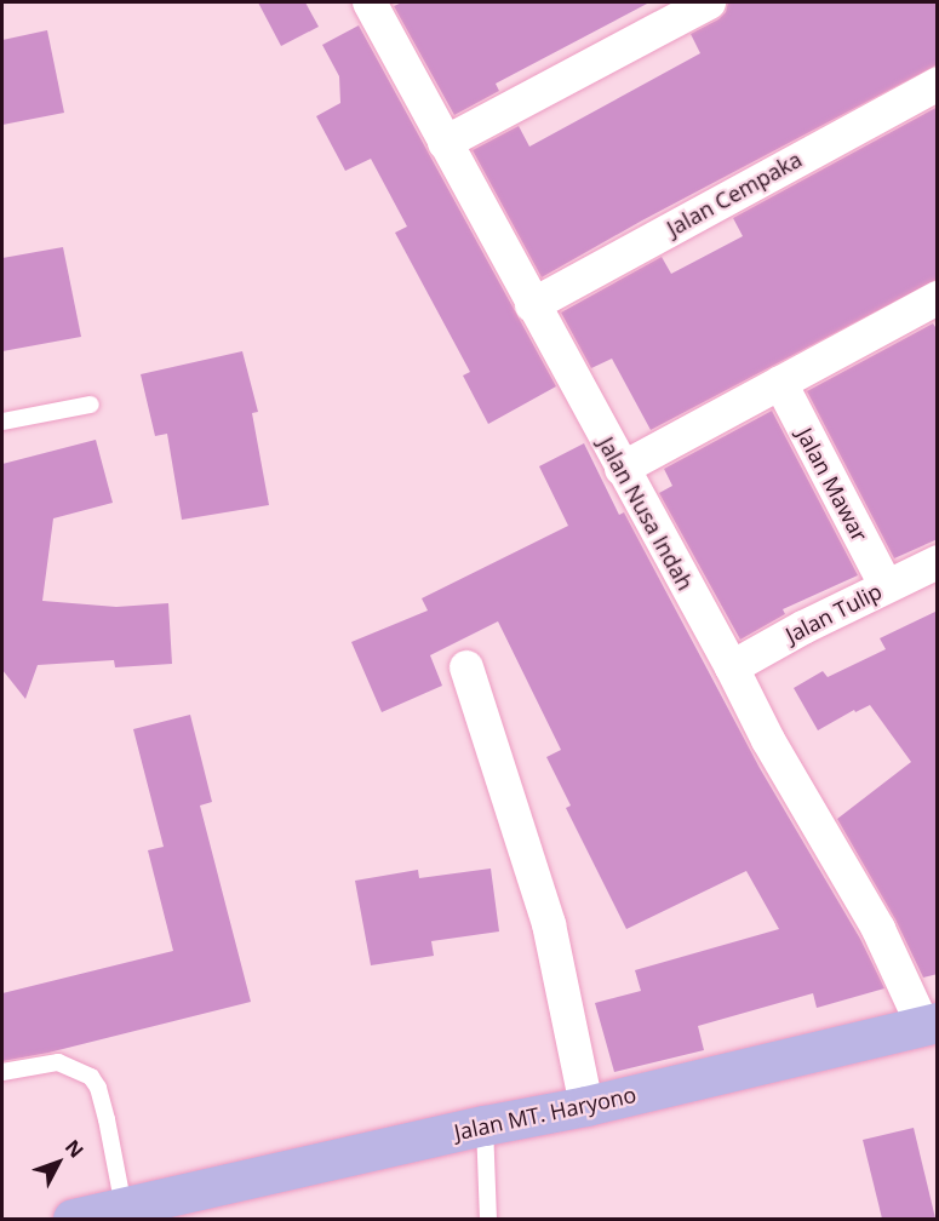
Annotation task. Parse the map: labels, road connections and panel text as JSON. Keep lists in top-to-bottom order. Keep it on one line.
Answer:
{"streets":{"main road":["Jalan MT. Haryono"],"street":["Jalan Cempaka","Jalan Mawar","Jalan Nusa Indah","Jalan Tulip"]},"crossings":[["Jalan Cempaka","Jalan Nusa Indah"],["Jalan Mawar","Jalan Tulip"],["Jalan Nusa Indah","Jalan Tulip"],["Jalan Nusa Indah","Jalan MT. Haryono"]],"north":"top right"}
